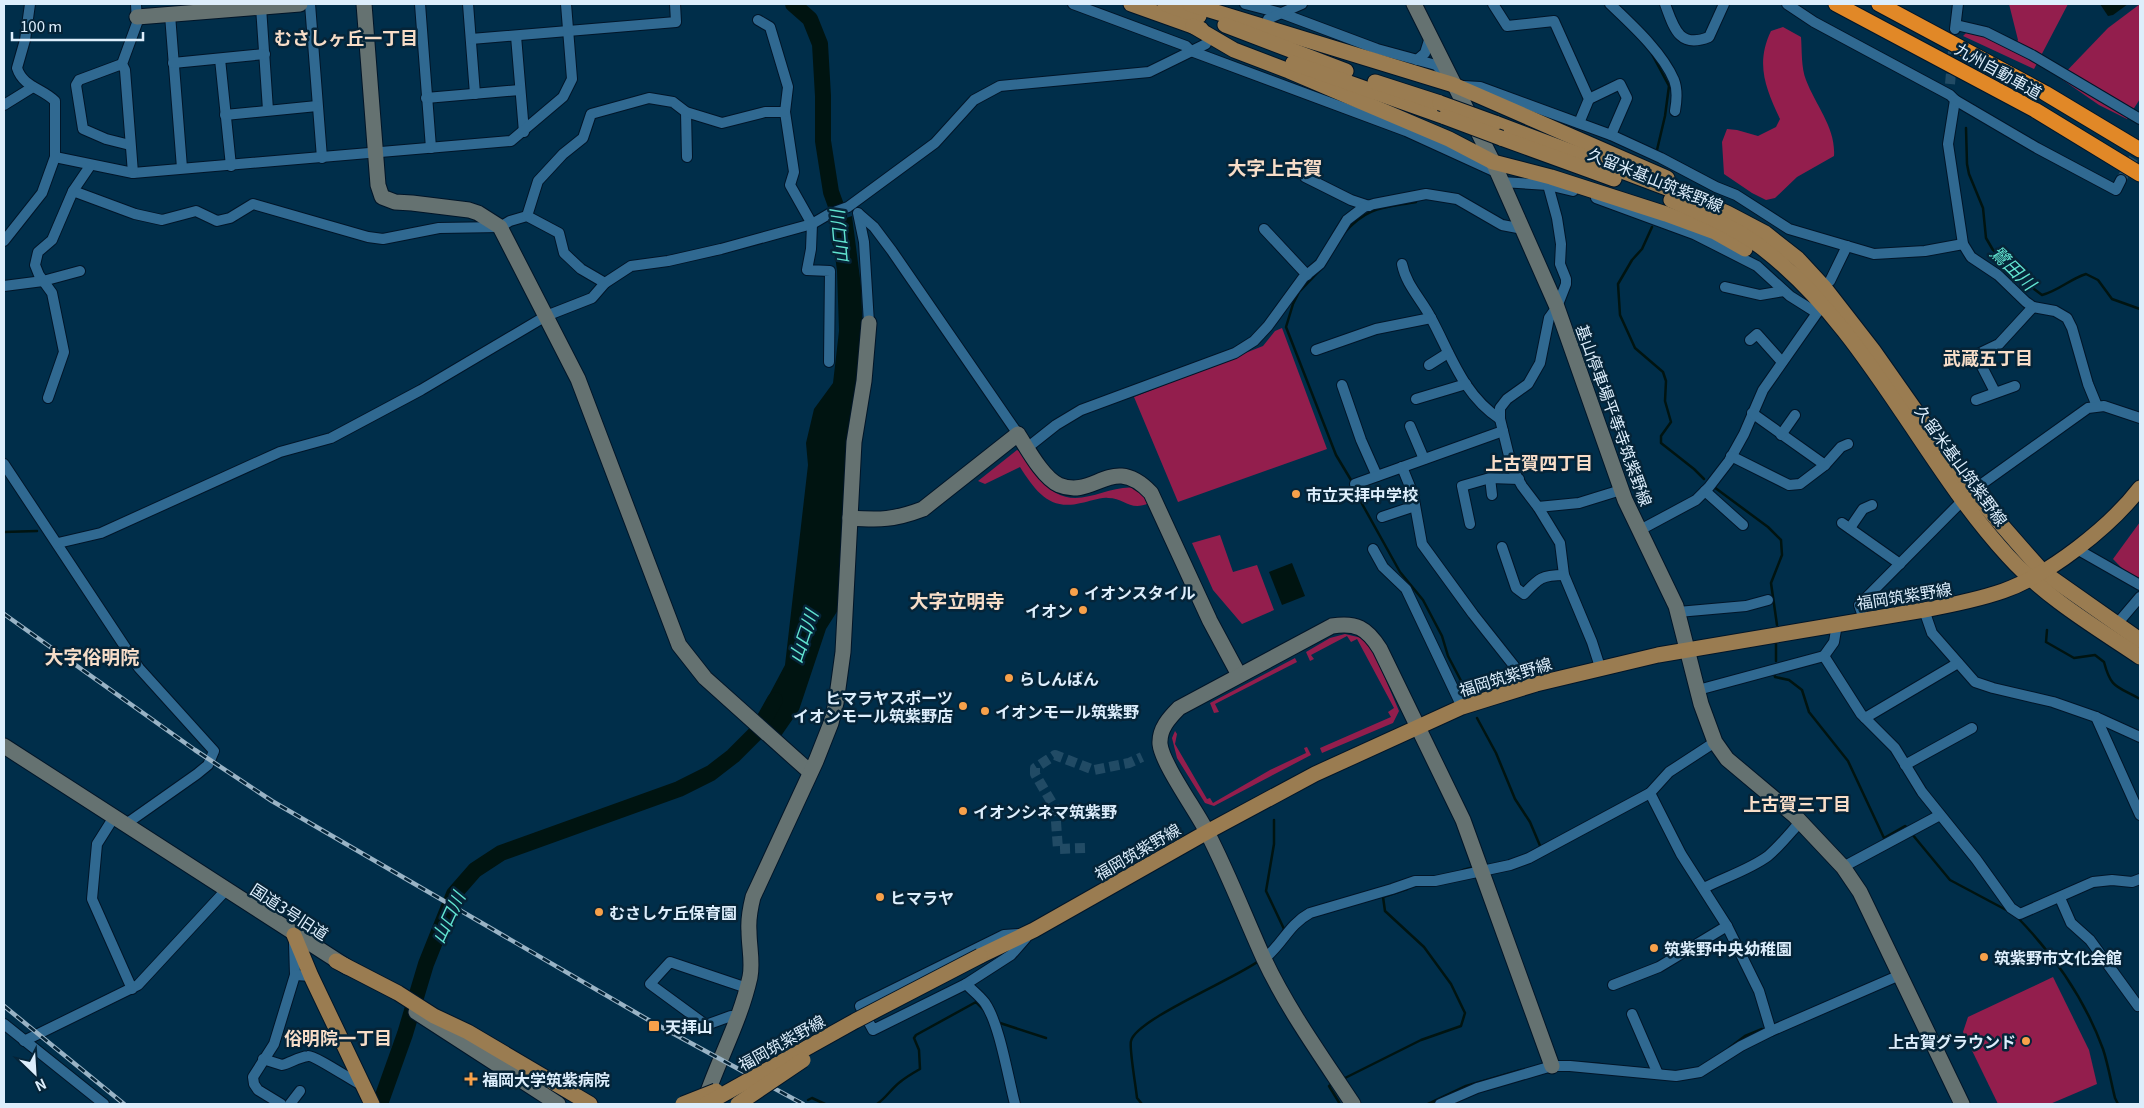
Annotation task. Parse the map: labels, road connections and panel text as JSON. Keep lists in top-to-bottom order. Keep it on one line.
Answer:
{"streets":{"highway":["九州自動車道"],"main road":["久留米基山筑紫野線","福岡筑紫野線"],"street":["基山停車場平等寺筑紫野線","国道3号旧道"]},"crossings":[["久留米基山筑紫野線","福岡筑紫野線"],["基山停車場平等寺筑紫野線","福岡筑紫野線"]],"districts":["むさしヶ丘一丁目","大字上古賀","武蔵五丁目","上古賀四丁目","大字立明寺","大字俗明院","上古賀三丁目","俗明院一丁目"],"water":["山口川","鷺田川"],"places":{"other":["市立天拝中学校","イオンスタイル","イオン","らしんばん","ヒマラヤスポーツ イオンモール筑紫野店","イオンモール筑紫野","イオンシネマ筑紫野","ヒマラヤ","むさしケ丘保育園","筑紫野中央幼稚園","筑紫野市文化会館","上古賀グラウンド"],"transit":["天拝山"],"health":["福岡大学筑紫病院"]},"scale_bar":"100 m","north":"bottom right"}
